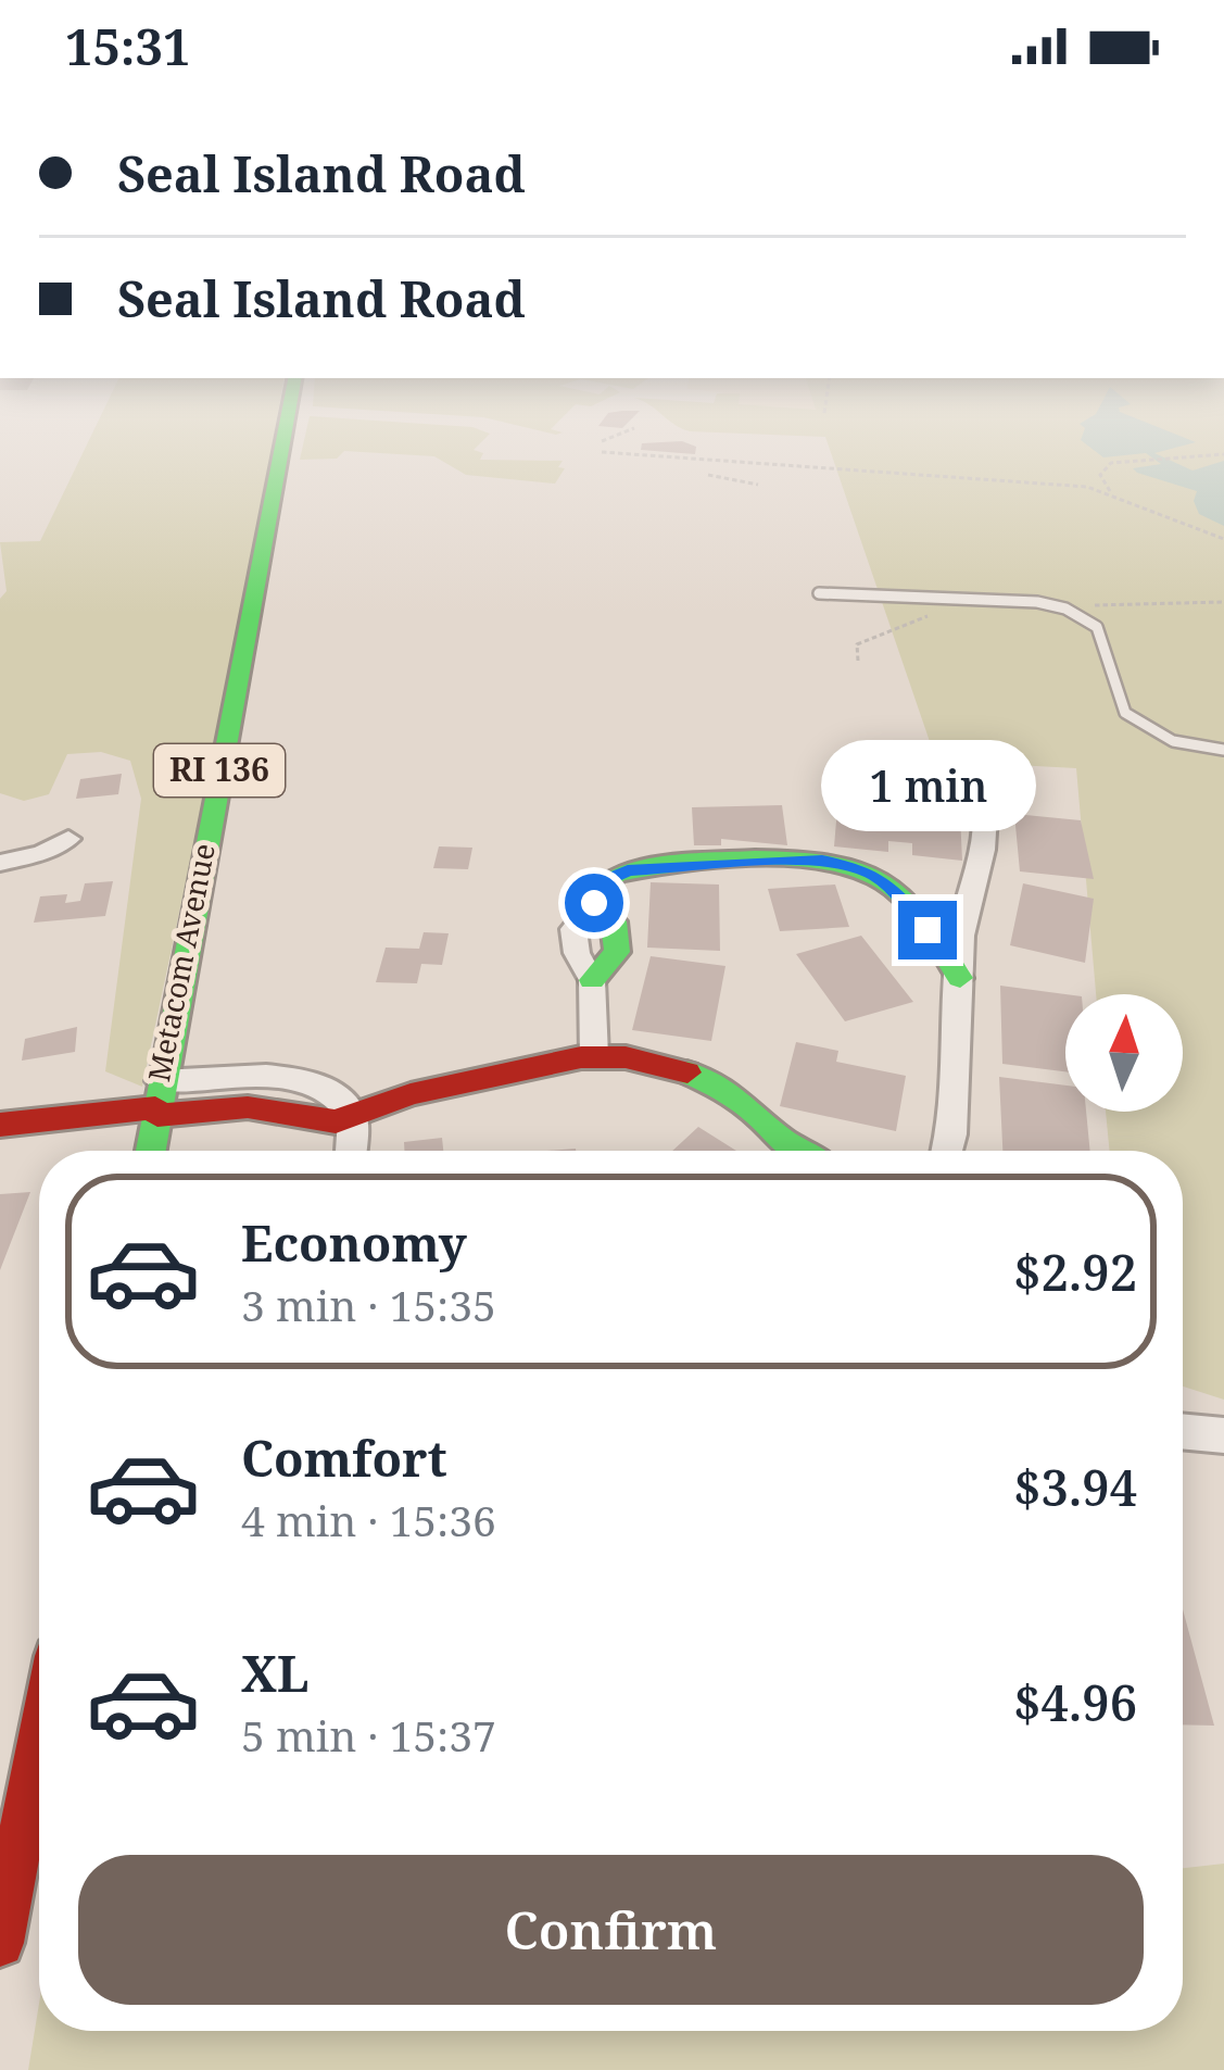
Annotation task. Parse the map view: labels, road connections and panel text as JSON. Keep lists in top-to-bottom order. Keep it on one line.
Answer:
{"streets":{"main road":["RI 136","Metacom Avenue"]},"north":"top","page":{"status":"15:31","banner":["Seal Island Road","Seal Island Road"],"bubble":"1 min","list":[{"name":"Economy","note":"3 min · 15:35","value":"$2.92"},{"name":"Comfort","note":"4 min · 15:36","value":"$3.94"},{"name":"XL","note":"5 min · 15:37","value":"$4.96"}],"buttons":"Confirm"}}
